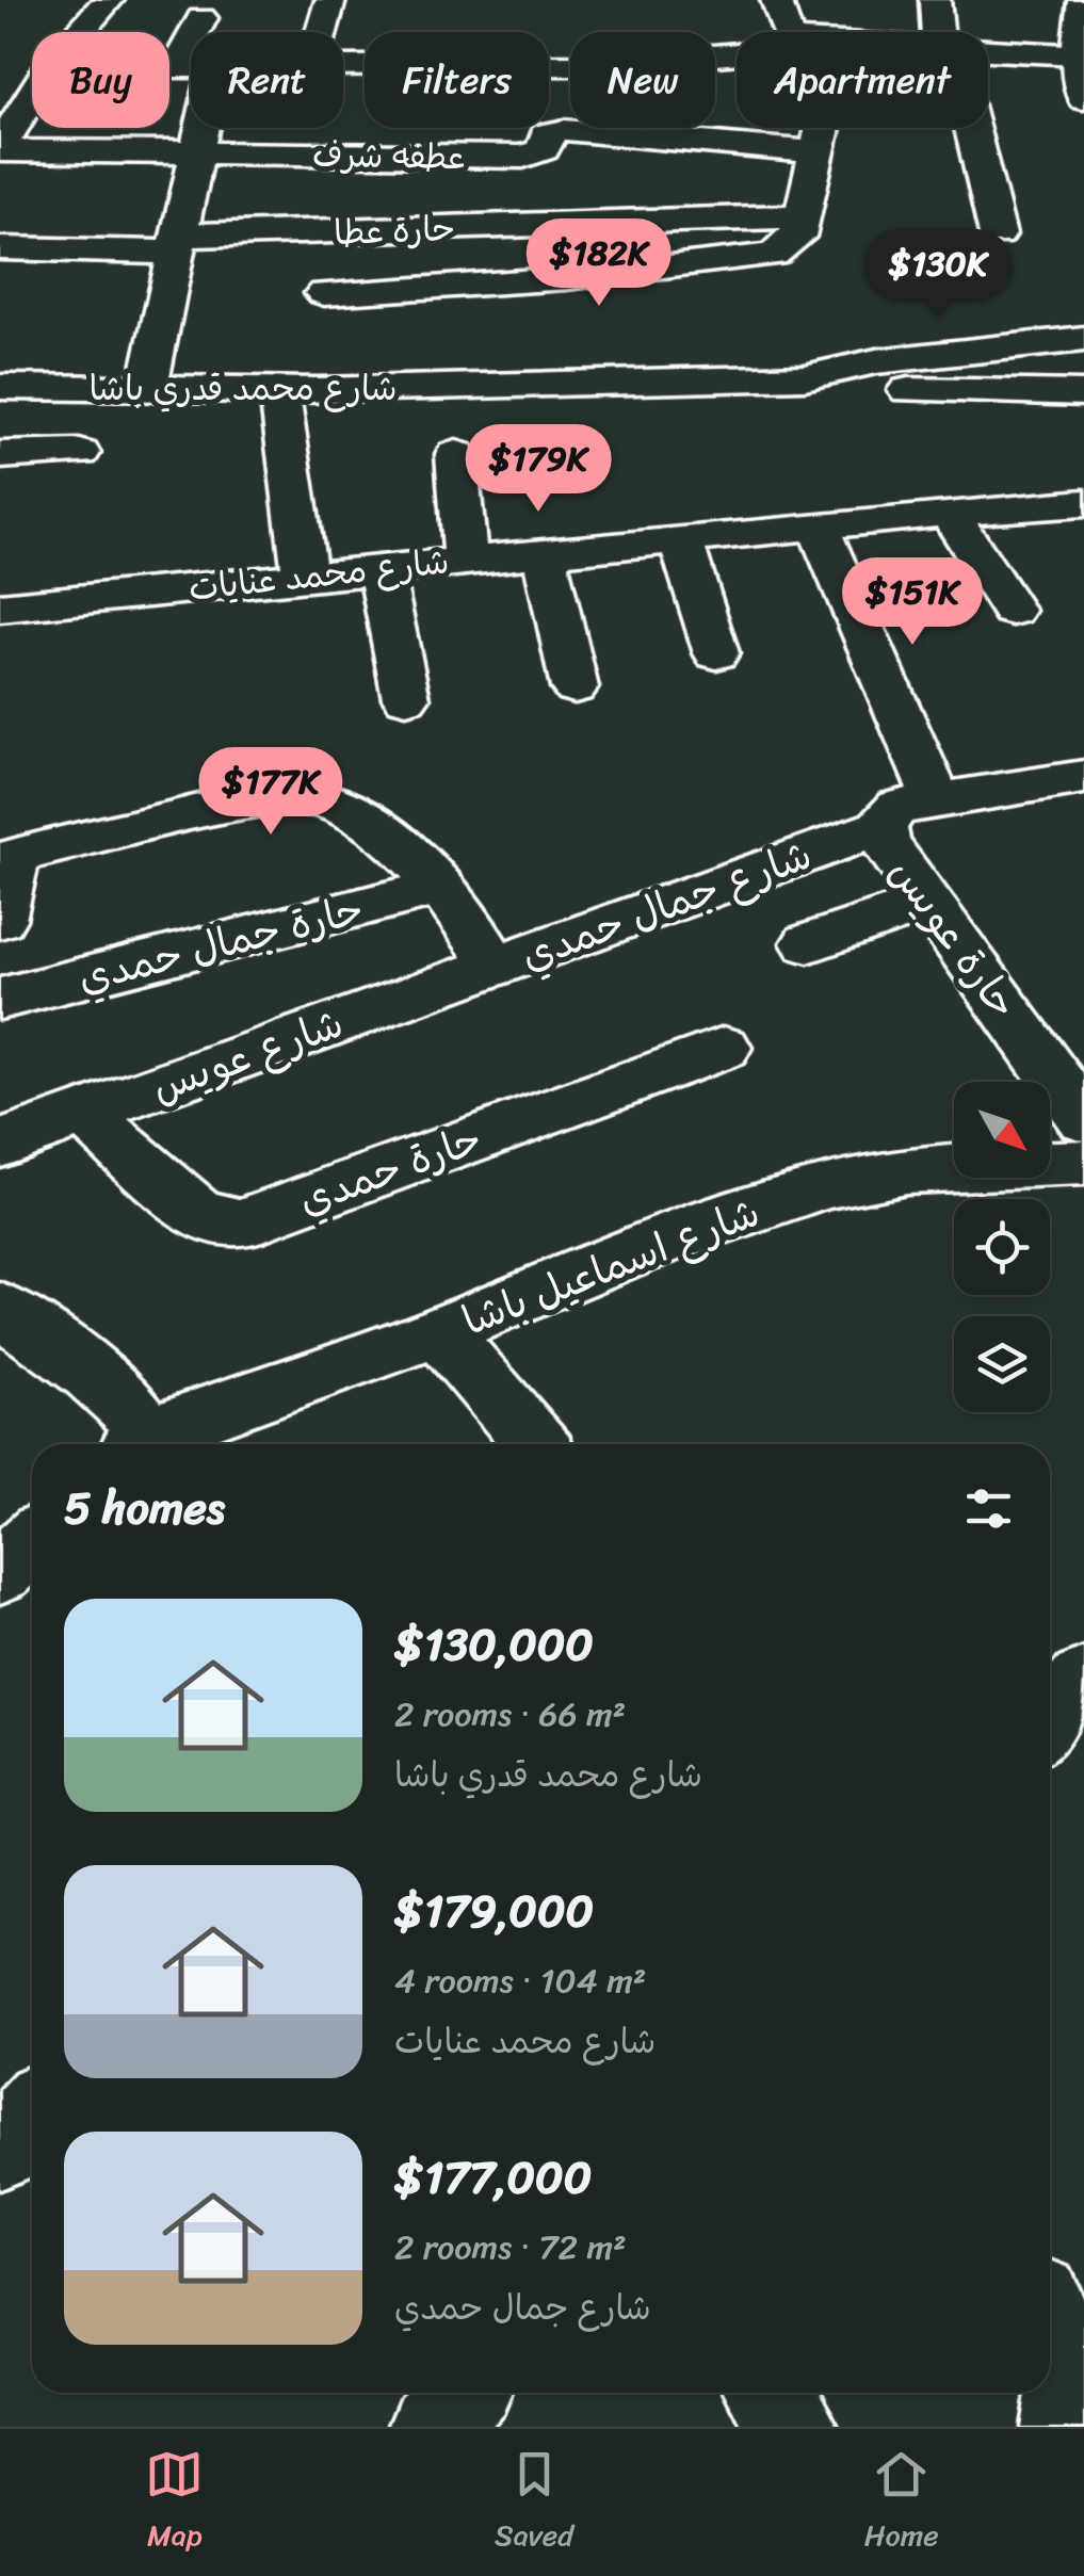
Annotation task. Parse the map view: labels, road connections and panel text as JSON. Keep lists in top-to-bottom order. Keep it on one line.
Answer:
{"streets":{"street":["عطفه شرف","حارة عطا","شارع محمد قدري باشا","شارع محمد عنايات","شارع جمال حمدي","حارة عويس","حارة جمال حمدي","شارع عويس","حارة حمدي","شارع اسماعيل باشا"]},"crossings":[["شارع جمال حمدي","حارة عويس"],["شارع جمال حمدي","حارة جمال حمدي"],["شارع جمال حمدي","شارع عويس"],["شارع عويس","حارة حمدي"]],"north":"bottom right","page":{"chip":["Buy","Rent","Filters","New","Apartment"],"price":["$182K","$130K","$179K","$151K","$177K"],"heading":"5 homes","list":[{"name":"$130,000","note":"2 rooms · 66 m² · شارع محمد قدري باشا"},{"name":"$179,000","note":"4 rooms · 104 m² · شارع محمد عنايات"},{"name":"$177,000","note":"2 rooms · 72 m² · شارع جمال حمدي"}],"tabs":["Map","Saved","Home"]}}
